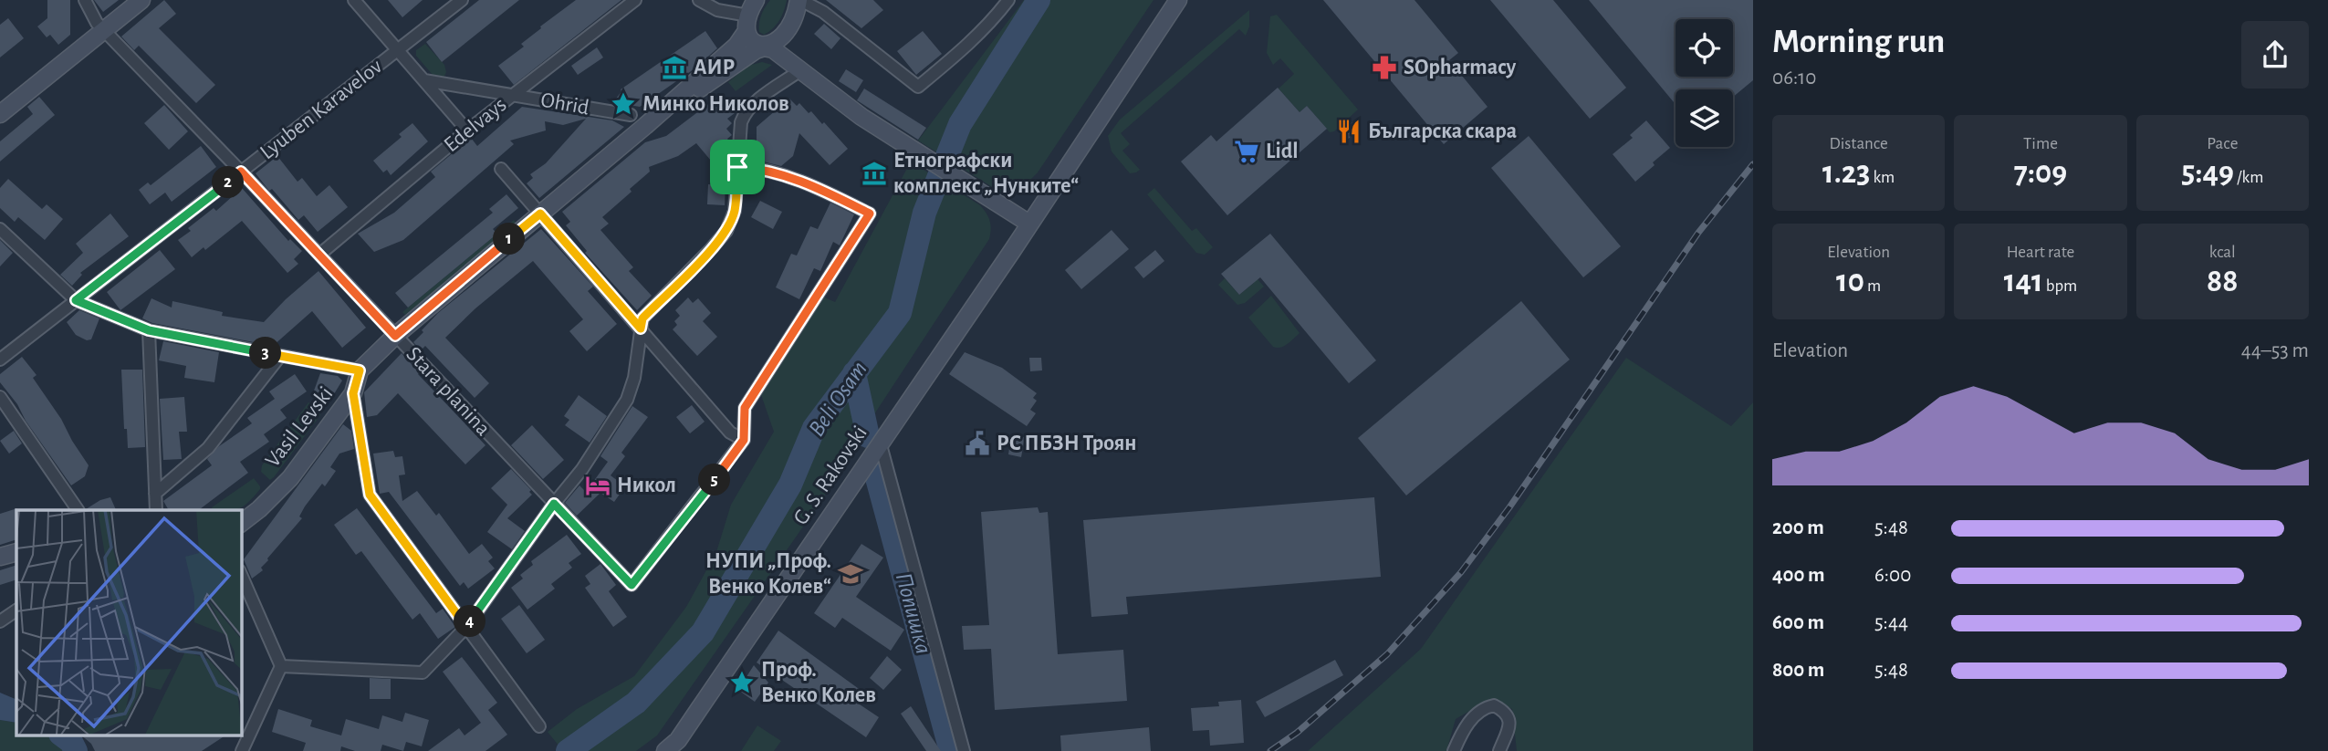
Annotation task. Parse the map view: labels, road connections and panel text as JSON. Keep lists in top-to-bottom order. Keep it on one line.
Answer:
{"streets":{"street":["Ohrid","Lyuben Karavelov","Edelvays","Stara planina","Vasil Levski","G. S. Rakovski"]},"crossings":[["Ohrid","Edelvays"],["Lyuben Karavelov","Stara planina"],["Edelvays","Stara planina"]],"water":["Beli Osam","Попишка"],"places":{"museum":["АИР","Етнографски комплекс „Нунките“"],"pharmacy":["SOpharmacy"],"place":["Минко Николов","Проф. Венко Колев"],"restaurant":["Българска скара"],"supermarket":["Lidl"],"public building":["РС ПБЗН Троян"],"hotel":["Никол"],"school or university":["НУПИ „Проф. Венко Колев“"]},"page":{"heading":["Morning run","06:10"],"stats":[["Distance","1.23 km"],["Time","7:09"],["Pace","5:49 /km"],["Elevation","10 m"],["Heart rate","141 bpm"],["kcal","88"]],"pins":["2","1","3","5","4"],"chart":["Elevation","44–53 m"],"list":[{"name":"200 m","note":"5:48"},{"name":"400 m","note":"6:00"},{"name":"600 m","note":"5:44"},{"name":"800 m","note":"5:48"}]}}
